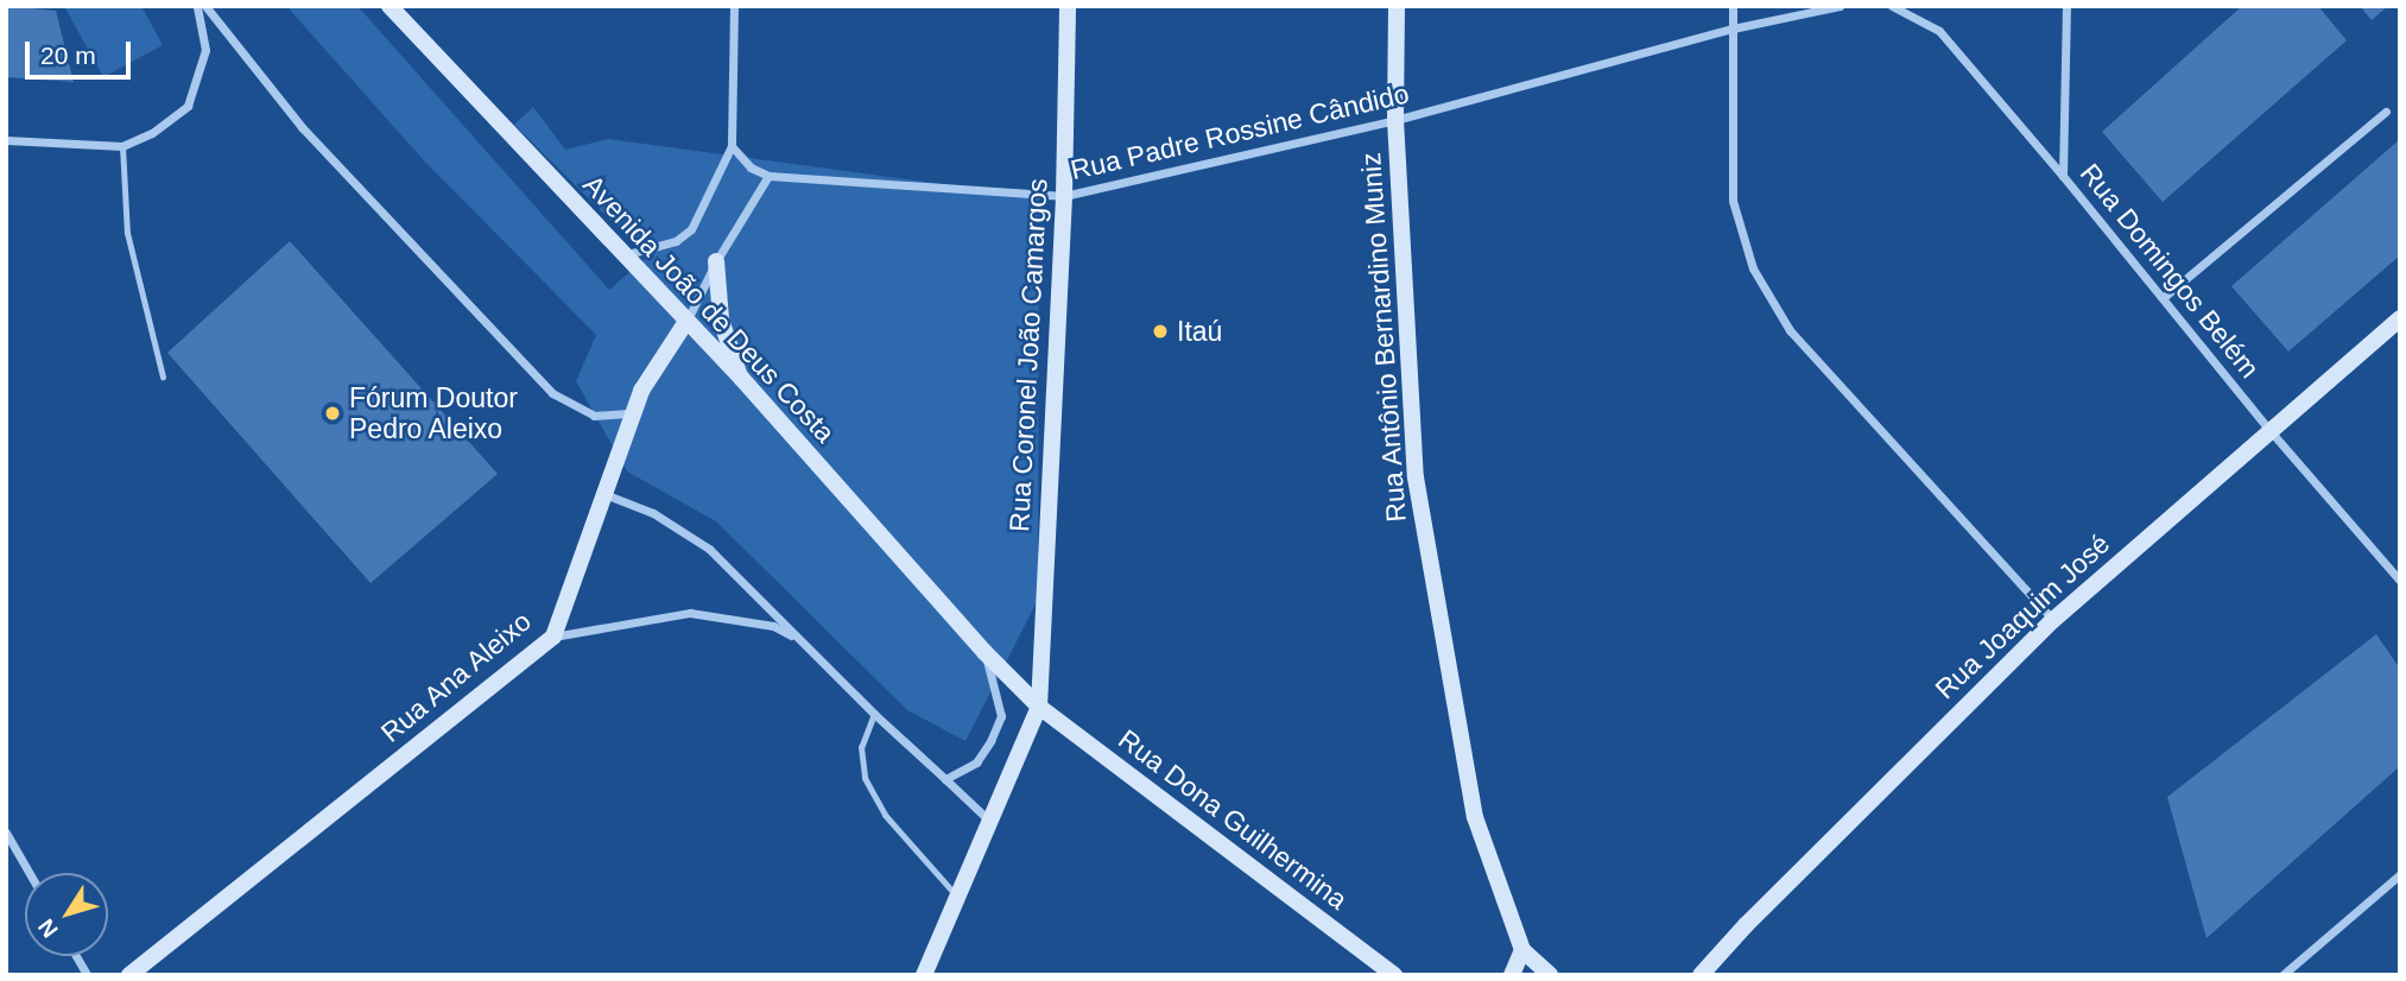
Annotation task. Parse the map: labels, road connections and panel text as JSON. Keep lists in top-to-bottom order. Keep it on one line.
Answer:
{"streets":{"main road":["Avenida João de Deus Costa","Rua Antônio Bernardino Muniz","Rua Coronel João Camargos","Rua Joaquim José","Rua Ana Aleixo","Rua Dona Guilhermina"],"street":["Rua Padre Rossine Cândido","Rua Domingos Belém"]},"crossings":[["Rua Padre Rossine Cândido","Rua Antônio Bernardino Muniz"],["Rua Padre Rossine Cândido","Rua Coronel João Camargos"],["Rua Domingos Belém","Rua Joaquim José"],["Avenida João de Deus Costa","Rua Coronel João Camargos"],["Avenida João de Deus Costa","Rua Ana Aleixo"],["Avenida João de Deus Costa","Rua Dona Guilhermina"],["Rua Coronel João Camargos","Rua Dona Guilhermina"]],"places":["Itaú","Fórum Doutor Pedro Aleixo"],"scale_bar":"20 m","north":"bottom left"}
